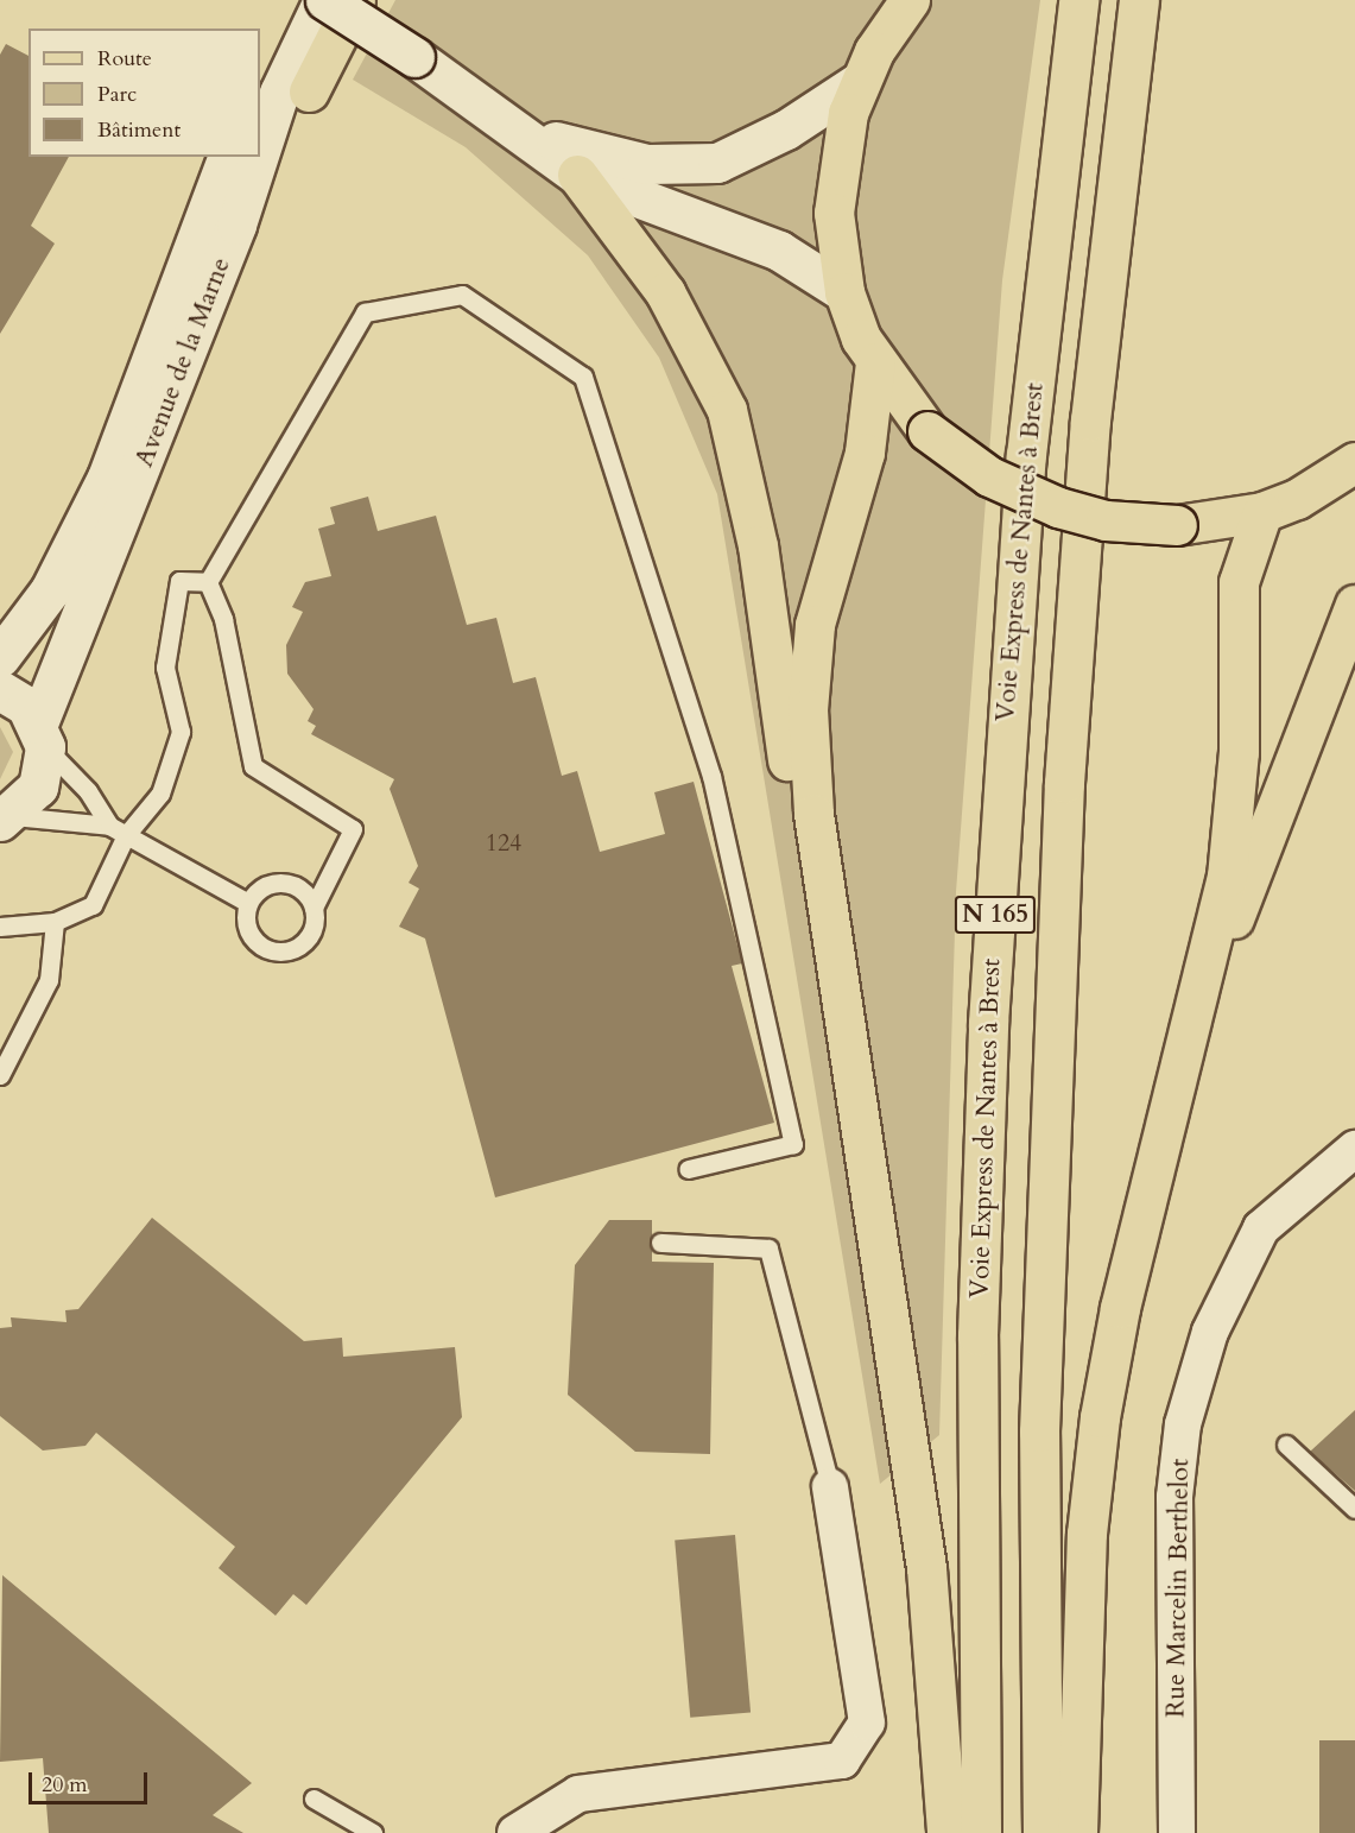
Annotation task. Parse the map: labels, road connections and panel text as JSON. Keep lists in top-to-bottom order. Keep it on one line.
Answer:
{"streets":{"main road":["Avenue de la Marne","Voie Express de Nantes à Brest","N 165"],"street":["Rue Marcelin Berthelot"]},"house_numbers":["124"],"legend":["Route","Parc","Bâtiment"],"scale_bar":"20 m"}
